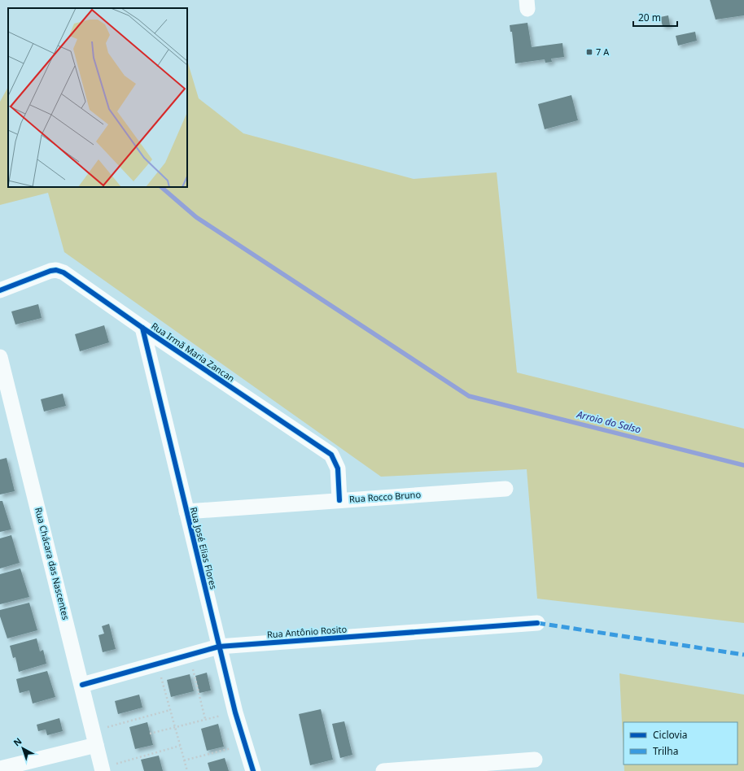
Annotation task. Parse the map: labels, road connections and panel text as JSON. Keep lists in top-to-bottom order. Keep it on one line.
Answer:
{"streets":{"street":["Rua Irmã Maria Zancan","Rua Rocco Bruno","Rua José Elias Flores","Rua Chácara das Nascentes","Rua Antônio Rosito"]},"crossings":[["Rua Irmã Maria Zancan","Rua Rocco Bruno"],["Rua Irmã Maria Zancan","Rua José Elias Flores"],["Rua Rocco Bruno","Rua José Elias Flores"],["Rua José Elias Flores","Rua Antônio Rosito"],["Rua Chácara das Nascentes","Rua Antônio Rosito"]],"water":["Arroio do Salso"],"places":{"transit":["7 A"]},"legend":["Ciclovia","Trilha"],"scale_bar":"20 m","north":"top left"}
